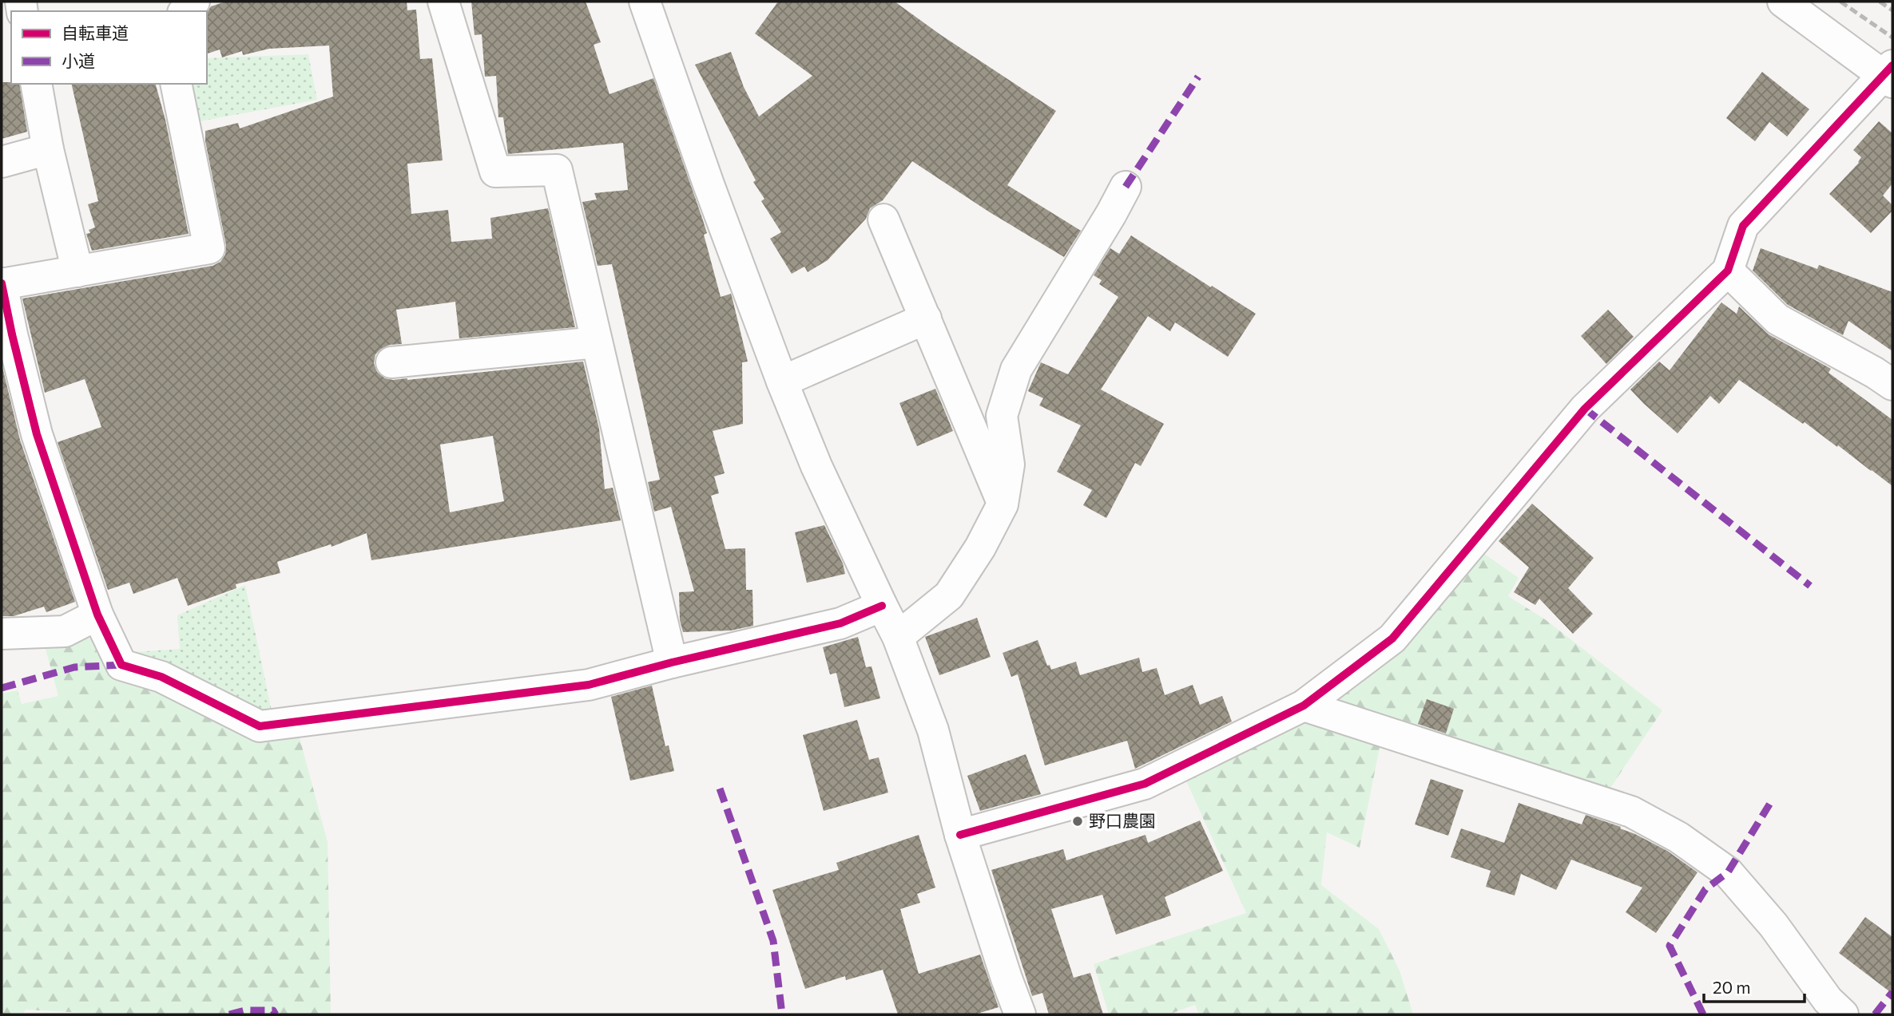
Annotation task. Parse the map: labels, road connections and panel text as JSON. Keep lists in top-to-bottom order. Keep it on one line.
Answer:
{"places":["野口農園"],"legend":["自転車道","小道"],"scale_bar":"20 m"}
